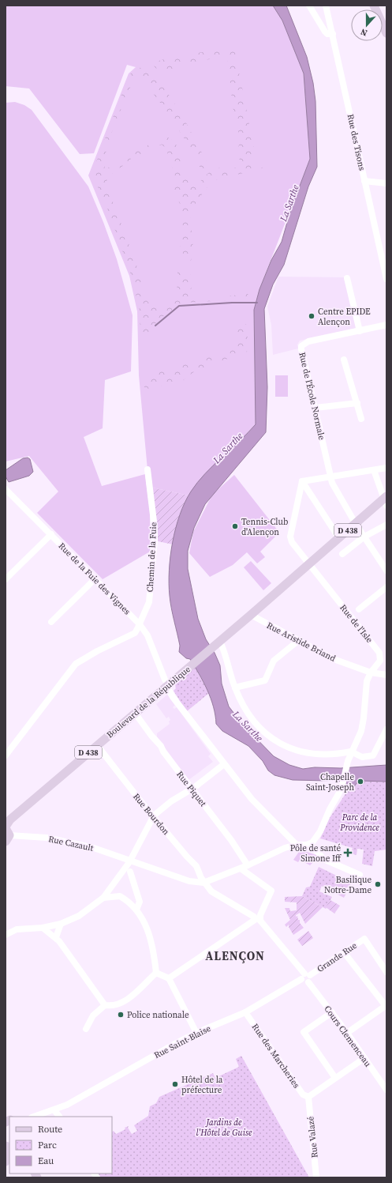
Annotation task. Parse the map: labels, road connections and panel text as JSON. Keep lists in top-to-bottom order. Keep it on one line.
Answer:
{"streets":{"main road":["D 438","Boulevard de la République"],"street":["Rue des Tisons","Rue de l'École Normale","Chemin de la Fuie","Rue de la Fuie des Vignes","Rue de l'Isle","Rue Aristide Briand","Rue Piquet","Rue Bourdon","Rue Cazault","Grande Rue","Cours Clemenceau","Rue Saint-Blaise","Rue des Marcheries","Rue Valazé"]},"crossings":[["Rue de l'École Normale","D 438"],["D 438","Rue de l'Isle"],["D 438","Rue Aristide Briand"],["D 438","Boulevard de la République"],["Chemin de la Fuie","Rue de la Fuie des Vignes"],["Rue de l'Isle","Rue Aristide Briand"],["Boulevard de la République","Rue Piquet"],["Boulevard de la République","Rue Bourdon"],["Boulevard de la République","Rue Cazault"],["Rue Bourdon","Rue Cazault"],["Grande Rue","Cours Clemenceau"],["Grande Rue","Rue Saint-Blaise"],["Cours Clemenceau","Rue Saint-Blaise"],["Rue Saint-Blaise","Rue des Marcheries"],["Rue des Marcheries","Rue Valazé"]],"districts":["ALENÇON"],"water":["La Sarthe"],"parks":["Parc de la Providence","Jardins de l'Hôtel de Guise"],"places":{"other":["Centre EPIDE Alençon","Tennis-Club d'Alençon","Chapelle Saint-Joseph","Basilique Notre-Dame","Police nationale","Hôtel de la préfecture"],"health":["Pôle de santé Simone Iff"]},"legend":["Route","Parc","Eau"],"north":"bottom"}
